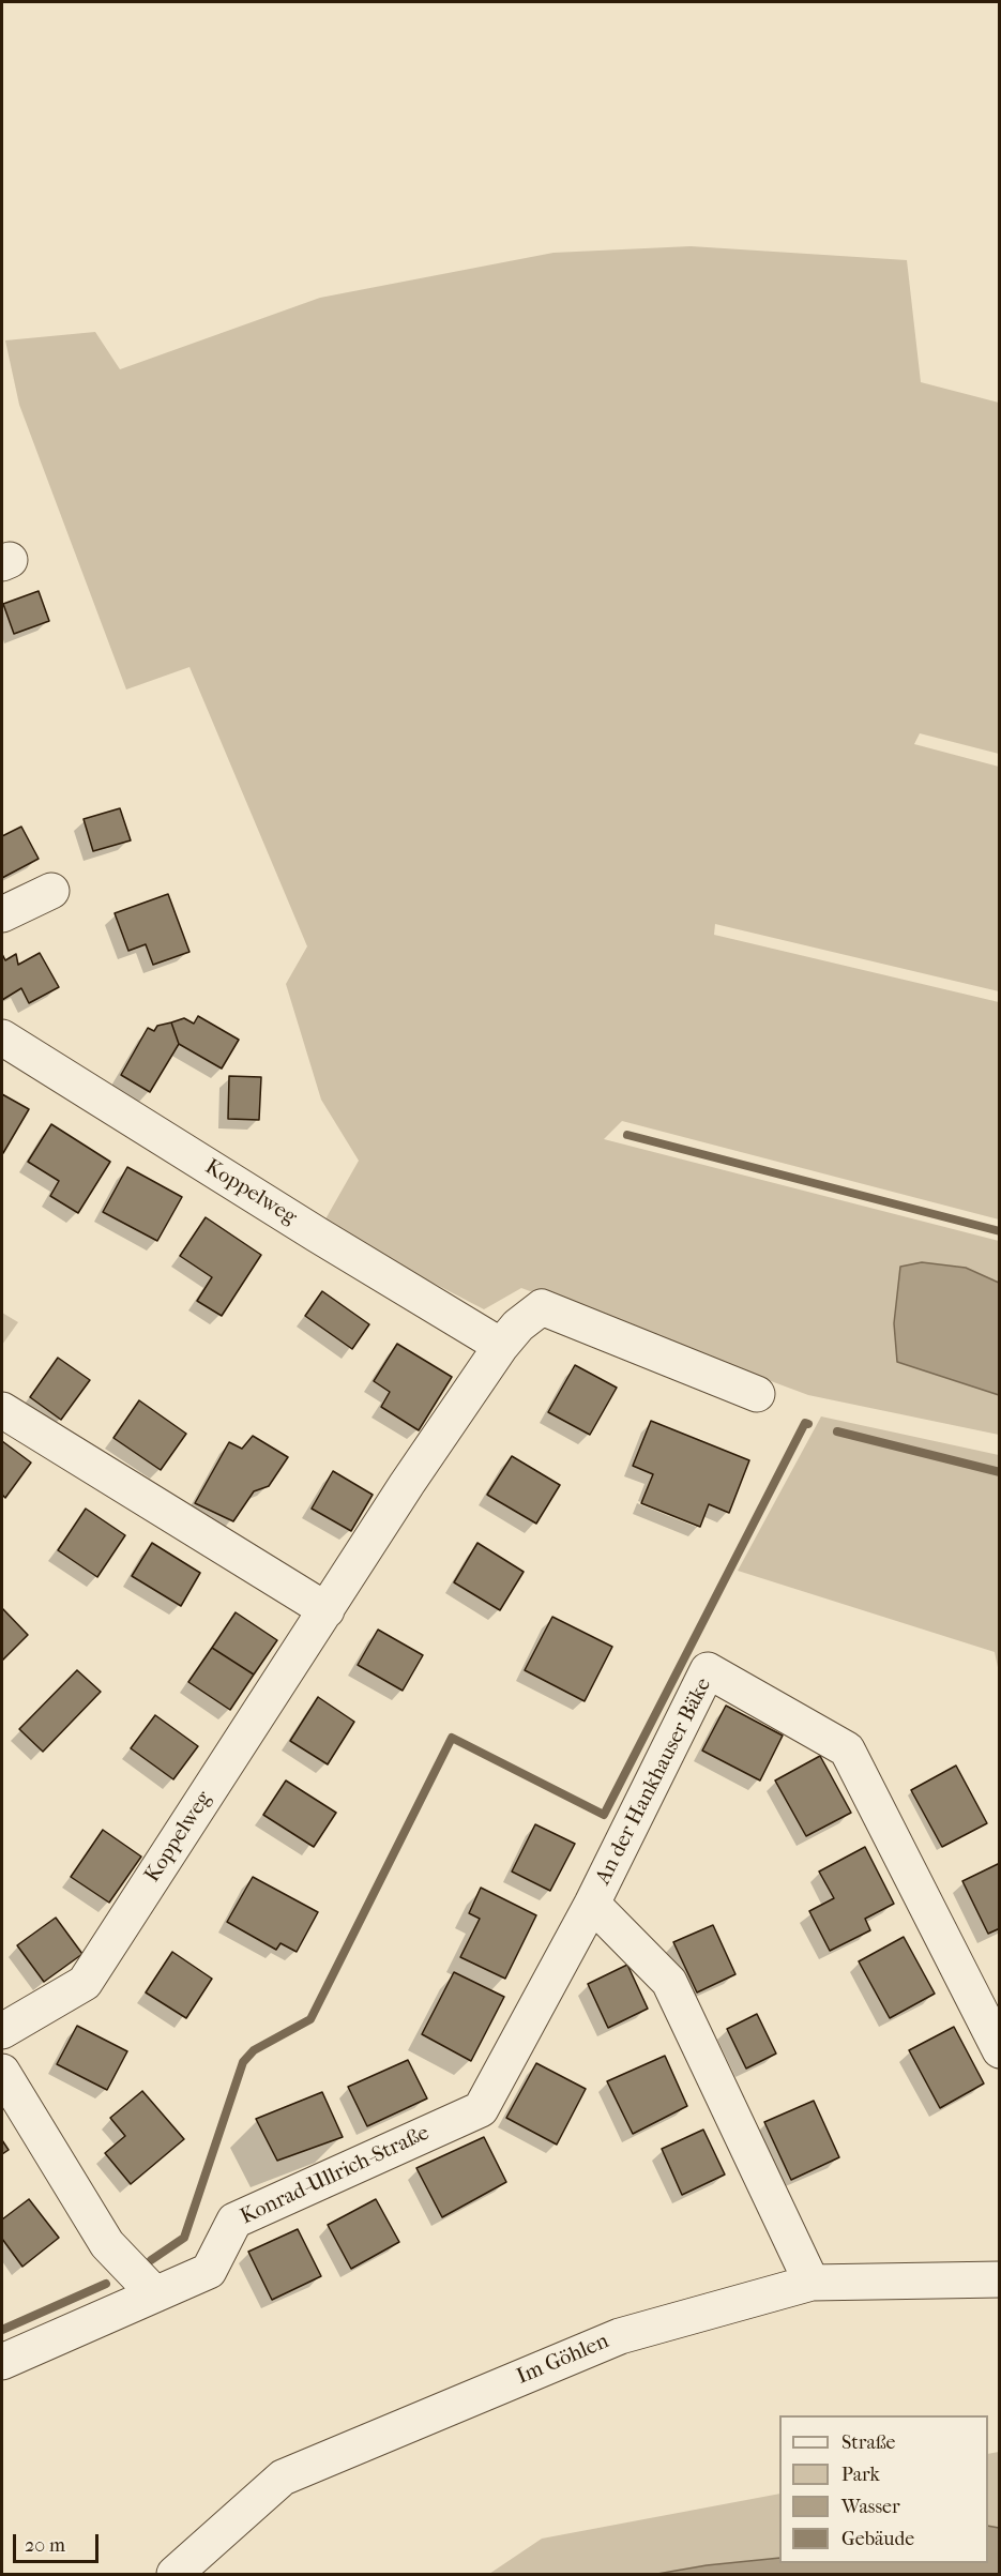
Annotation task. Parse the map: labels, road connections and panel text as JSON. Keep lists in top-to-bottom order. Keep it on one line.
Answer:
{"streets":{"street":["Koppelweg","An der Hankhauser Bäke","Konrad-Ullrich-Straße","Im Göhlen"]},"crossings":[["An der Hankhauser Bäke","Konrad-Ullrich-Straße"],["An der Hankhauser Bäke","Im Göhlen"]],"legend":["Straße","Park","Wasser","Gebäude"],"scale_bar":"20 m"}
